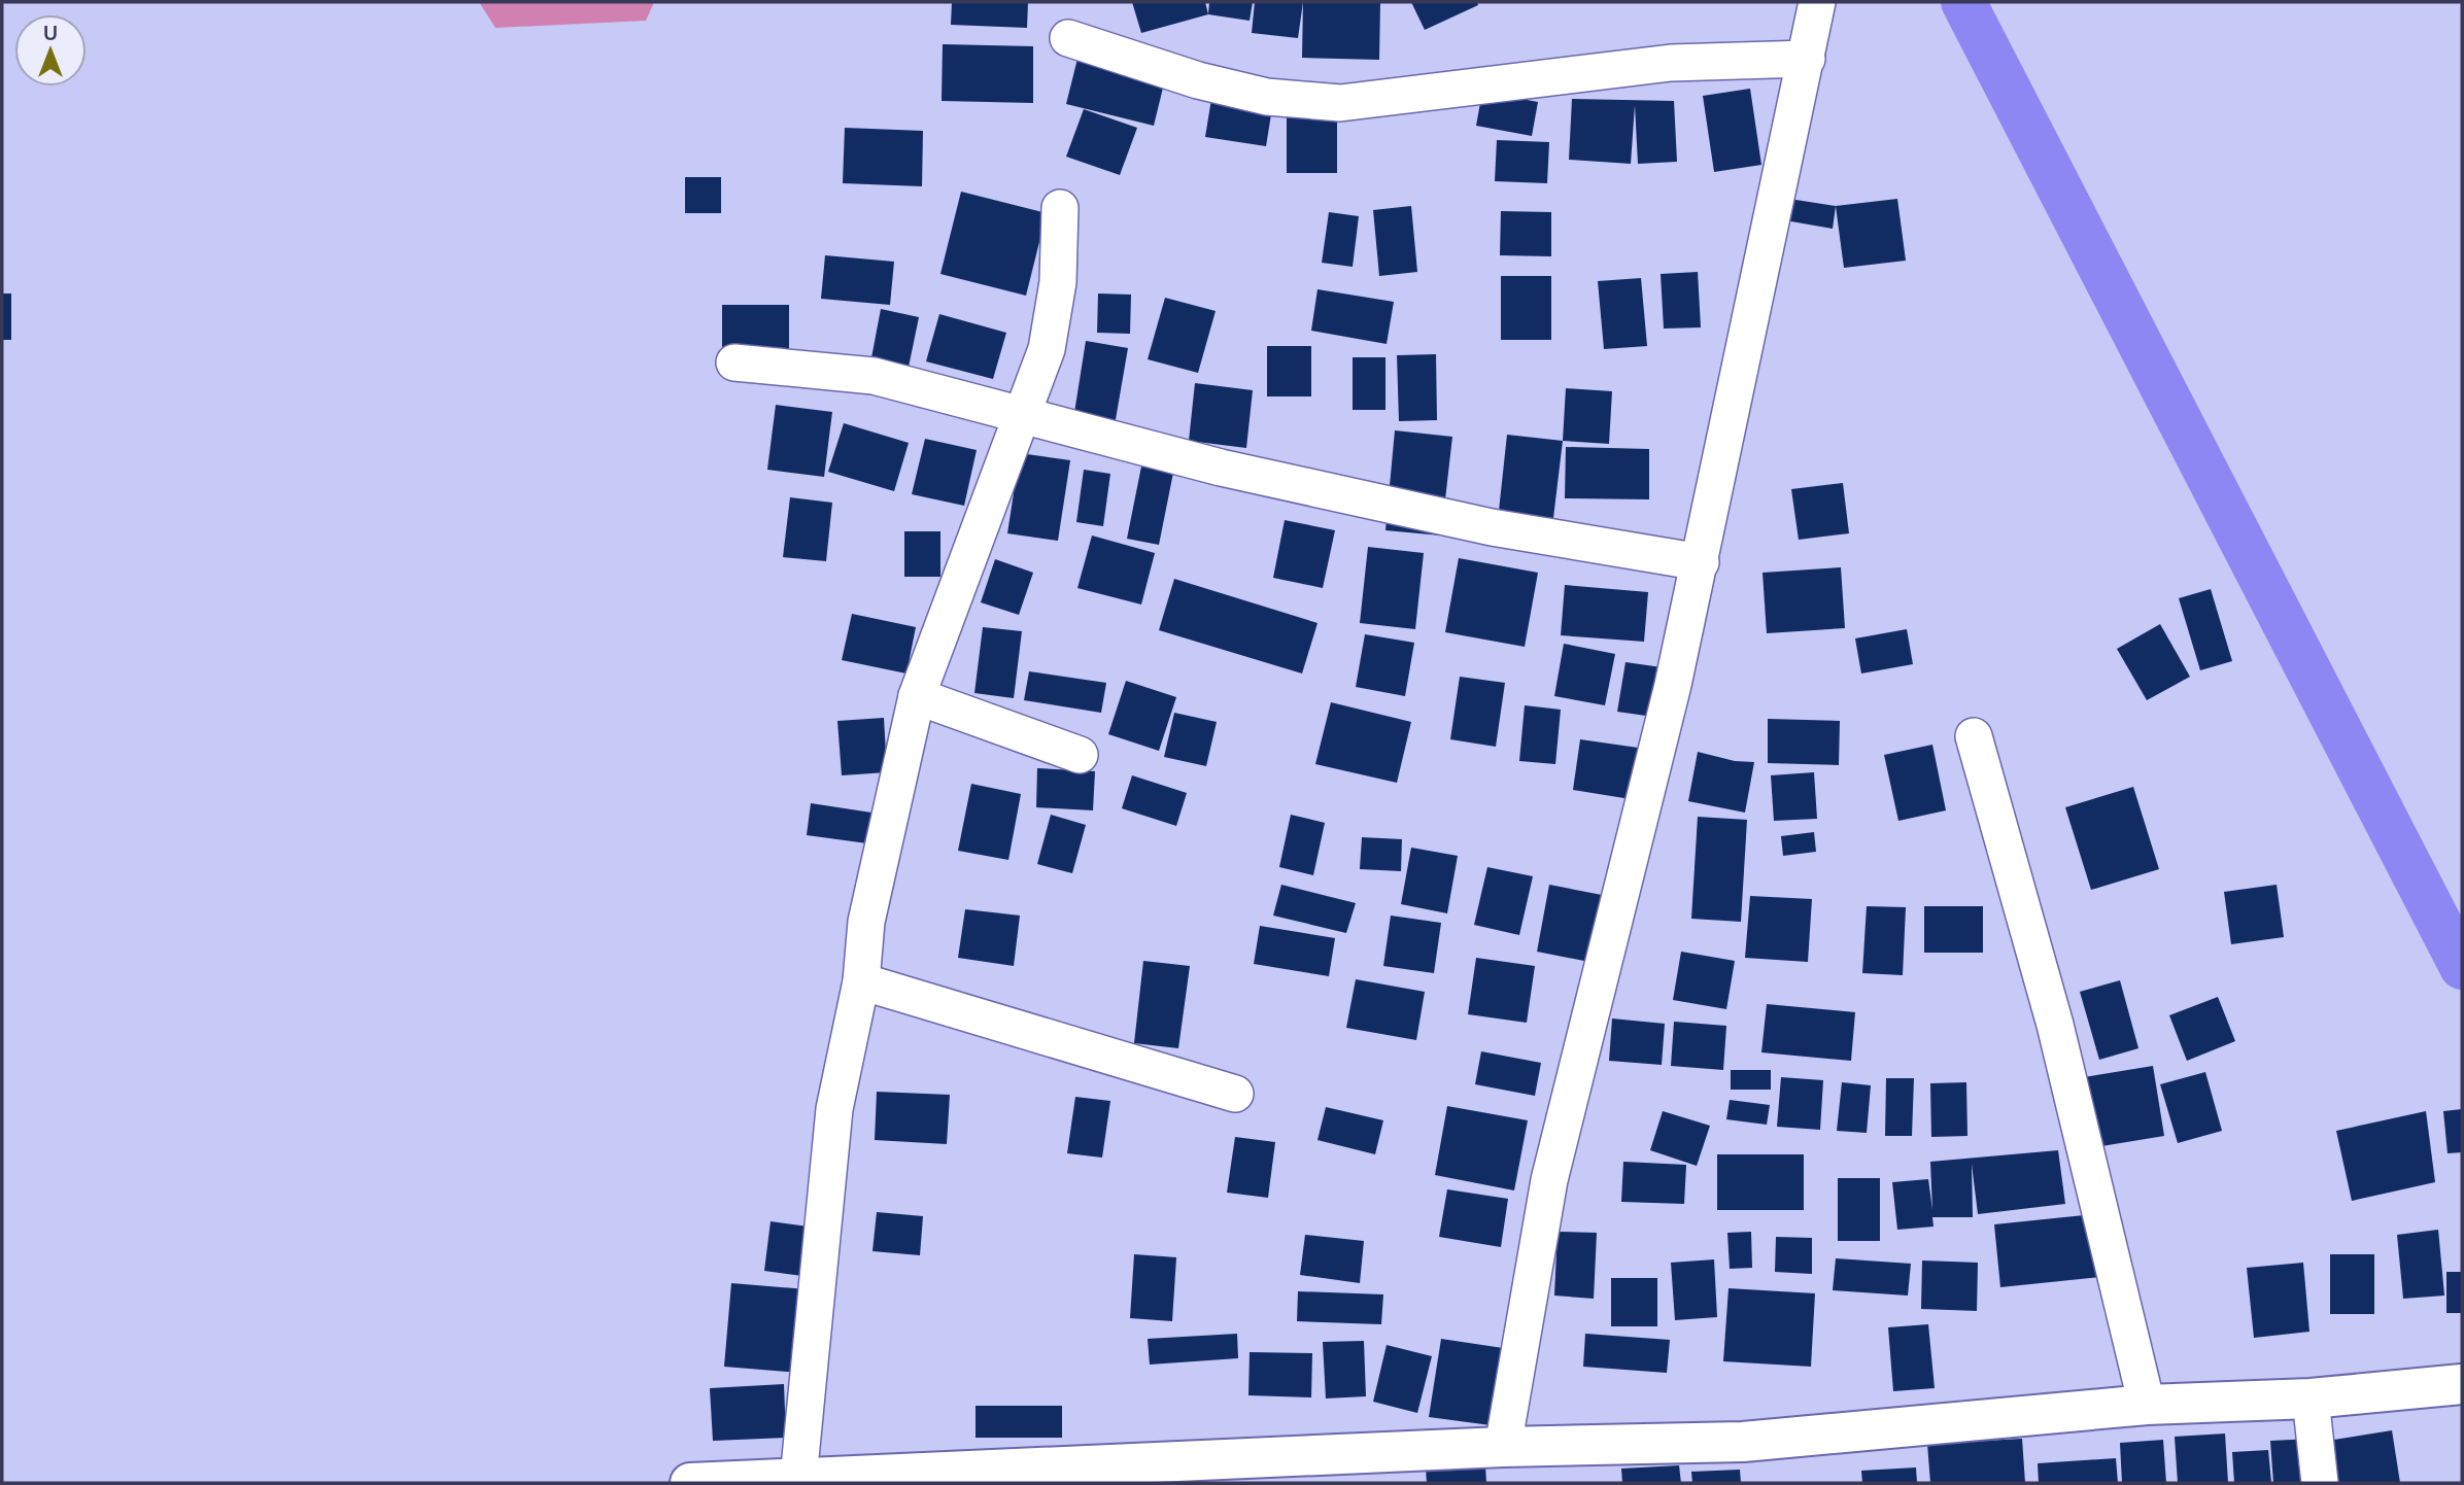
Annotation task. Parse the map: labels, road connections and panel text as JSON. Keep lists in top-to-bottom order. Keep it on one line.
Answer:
{"north":"top"}
